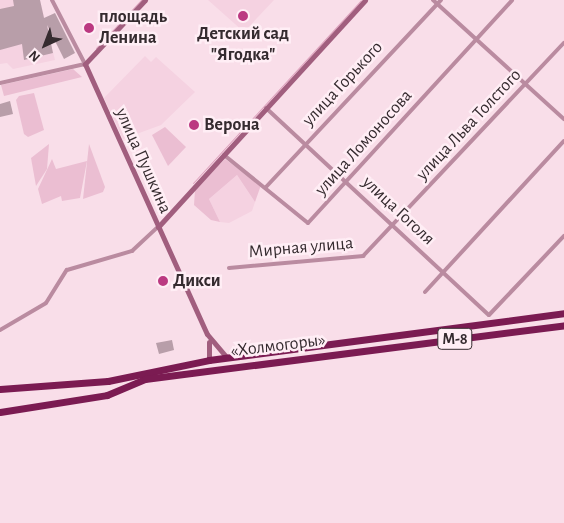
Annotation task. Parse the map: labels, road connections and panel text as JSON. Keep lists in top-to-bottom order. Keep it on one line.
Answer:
{"streets":{"highway":["М-8","«Холмогоры»"],"street":["улица Горького","улица Льва Толстого","улица Ломоносова","улица Пушкина","улица Гоголя","Мирная улица"]},"crossings":[["улица Горького","улица Ломоносова"],["улица Горького","улица Гоголя"],["улица Льва Толстого","улица Гоголя"],["улица Льва Толстого","Мирная улица"],["улица Ломоносова","улица Гоголя"],["улица Гоголя","Мирная улица"]],"places":["Детский сад \"Ягодка\"","площадь Ленина","Верона","Дикси"],"north":"bottom left"}
